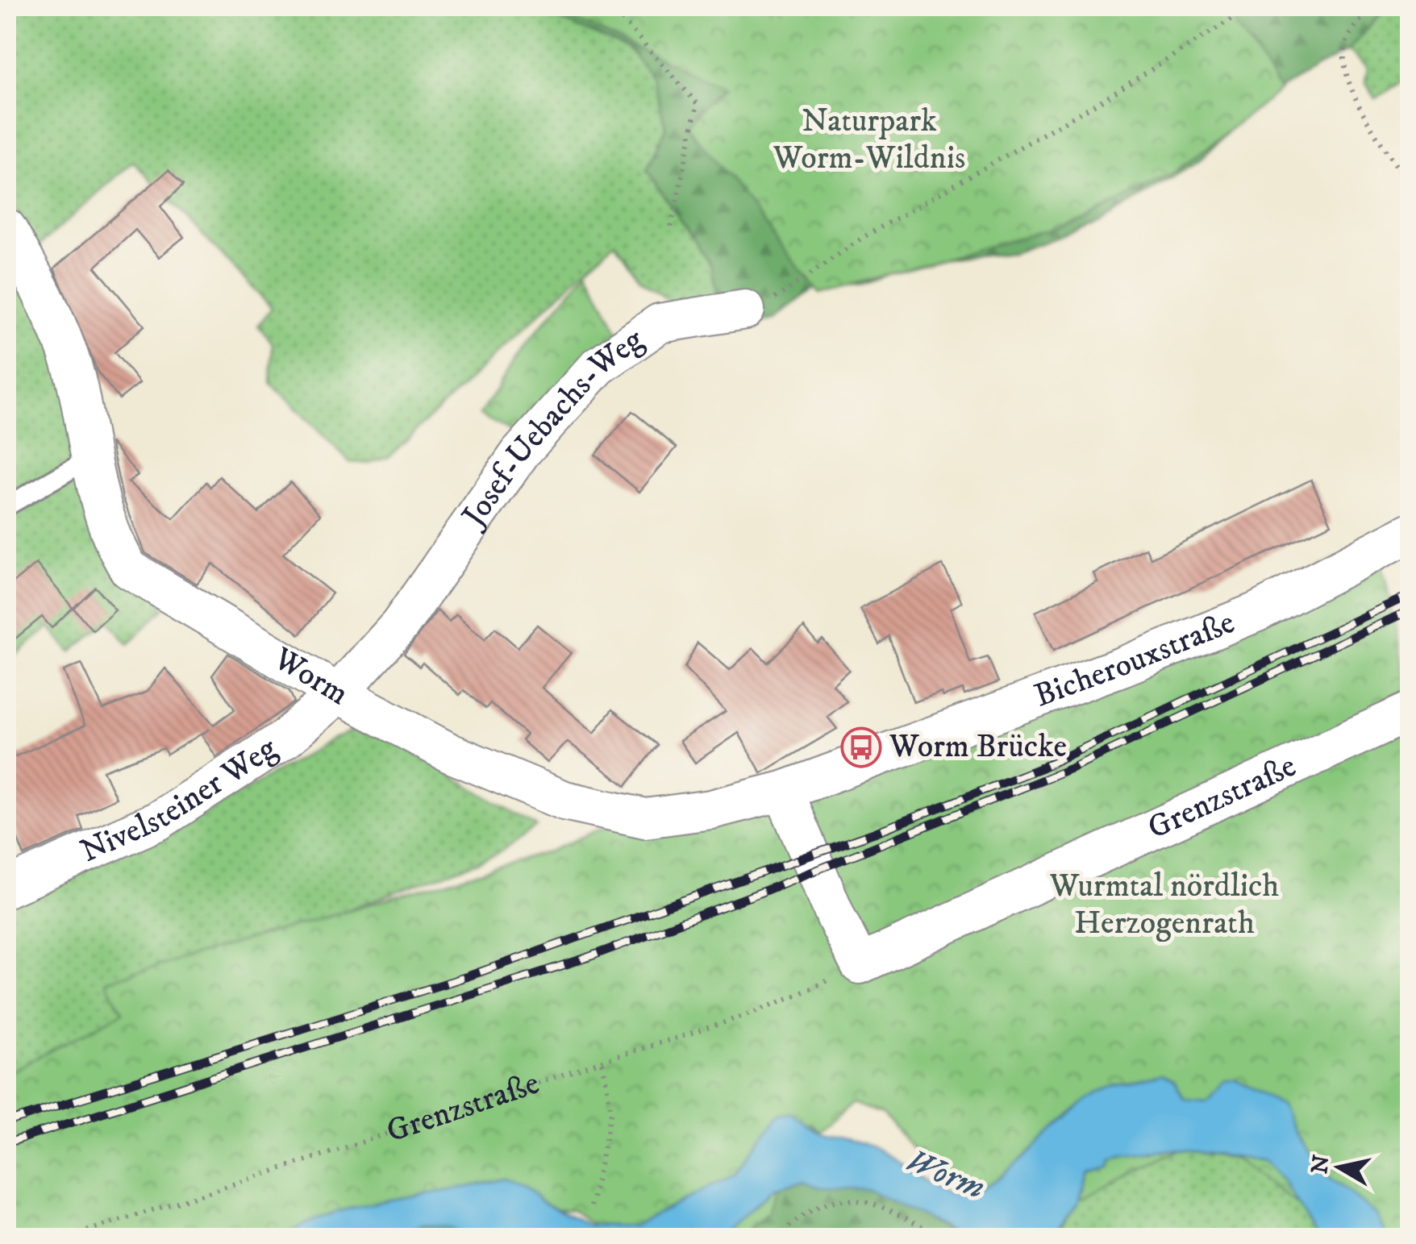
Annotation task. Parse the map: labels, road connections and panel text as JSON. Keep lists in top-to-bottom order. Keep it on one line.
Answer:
{"streets":{"street":["Josef-Uebachs-Weg","Bicherouxstraße","Worm","Nivelsteiner Weg","Grenzstraße"]},"crossings":[["Josef-Uebachs-Weg","Worm"],["Josef-Uebachs-Weg","Nivelsteiner Weg"],["Bicherouxstraße","Worm"],["Worm","Nivelsteiner Weg"]],"water":["Worm"],"parks":["Naturpark Worm-Wildnis","Wurmtal nördlich Herzogenrath"],"places":{"bus stop":["Worm Brücke"]},"north":"left"}
